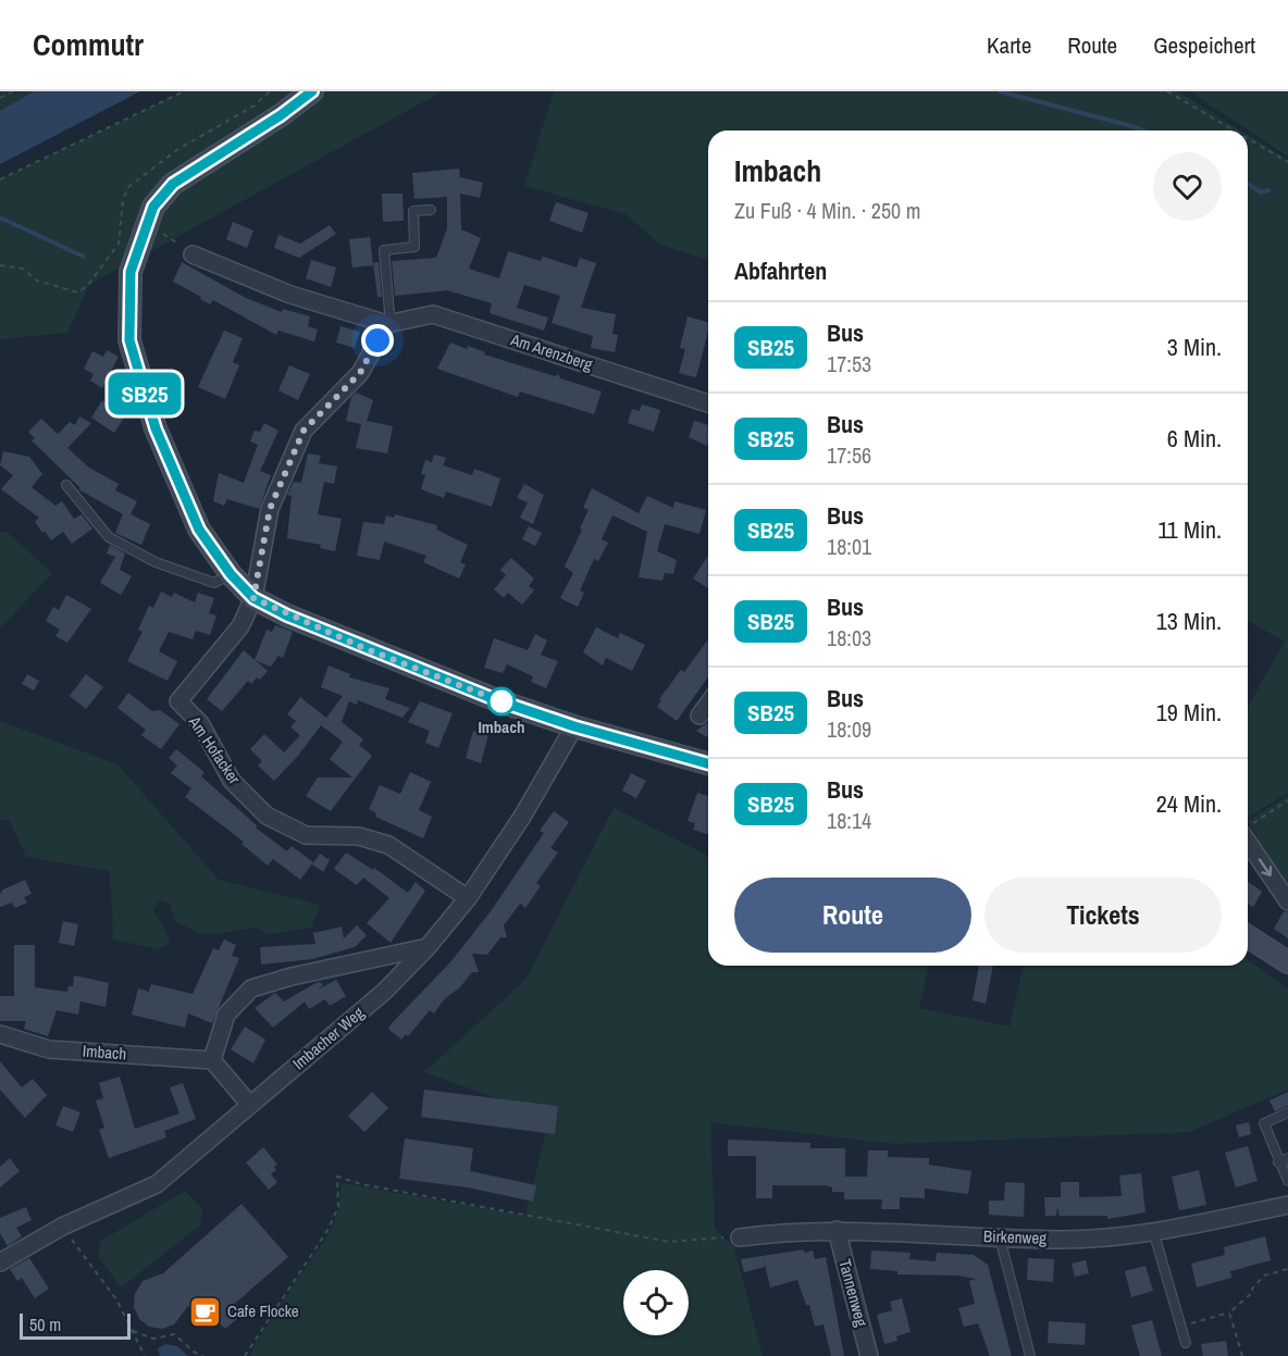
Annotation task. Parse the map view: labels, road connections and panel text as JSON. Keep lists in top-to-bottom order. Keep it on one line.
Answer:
{"streets":{"street":["Am Arenzberg","Am Hofacker","Imbacher Weg","Imbach","Birkenweg","Tannenweg"]},"crossings":[["Am Hofacker","Imbacher Weg"],["Birkenweg","Tannenweg"]],"places":{"other":["Imbach"],"cafe":["Cafe Flocke"]},"lines":["bus line SB25"],"scale_bar":"50 m","page":{"header":"Commutr","nav":["Karte","Route","Gespeichert"],"on_map":"SB25","heading":[["Imbach","Zu Fuß · 4 Min. · 250 m"],"Abfahrten"],"list":[{"mark":"SB25","name":"Bus","note":"17:53","value":"3 Min."},{"mark":"SB25","name":"Bus","note":"17:56","value":"6 Min."},{"mark":"SB25","name":"Bus","note":"18:01","value":"11 Min."},{"mark":"SB25","name":"Bus","note":"18:03","value":"13 Min."},{"mark":"SB25","name":"Bus","note":"18:09","value":"19 Min."},{"mark":"SB25","name":"Bus","note":"18:14","value":"24 Min."}],"buttons":["Route","Tickets"],"scale":"50 m"}}
